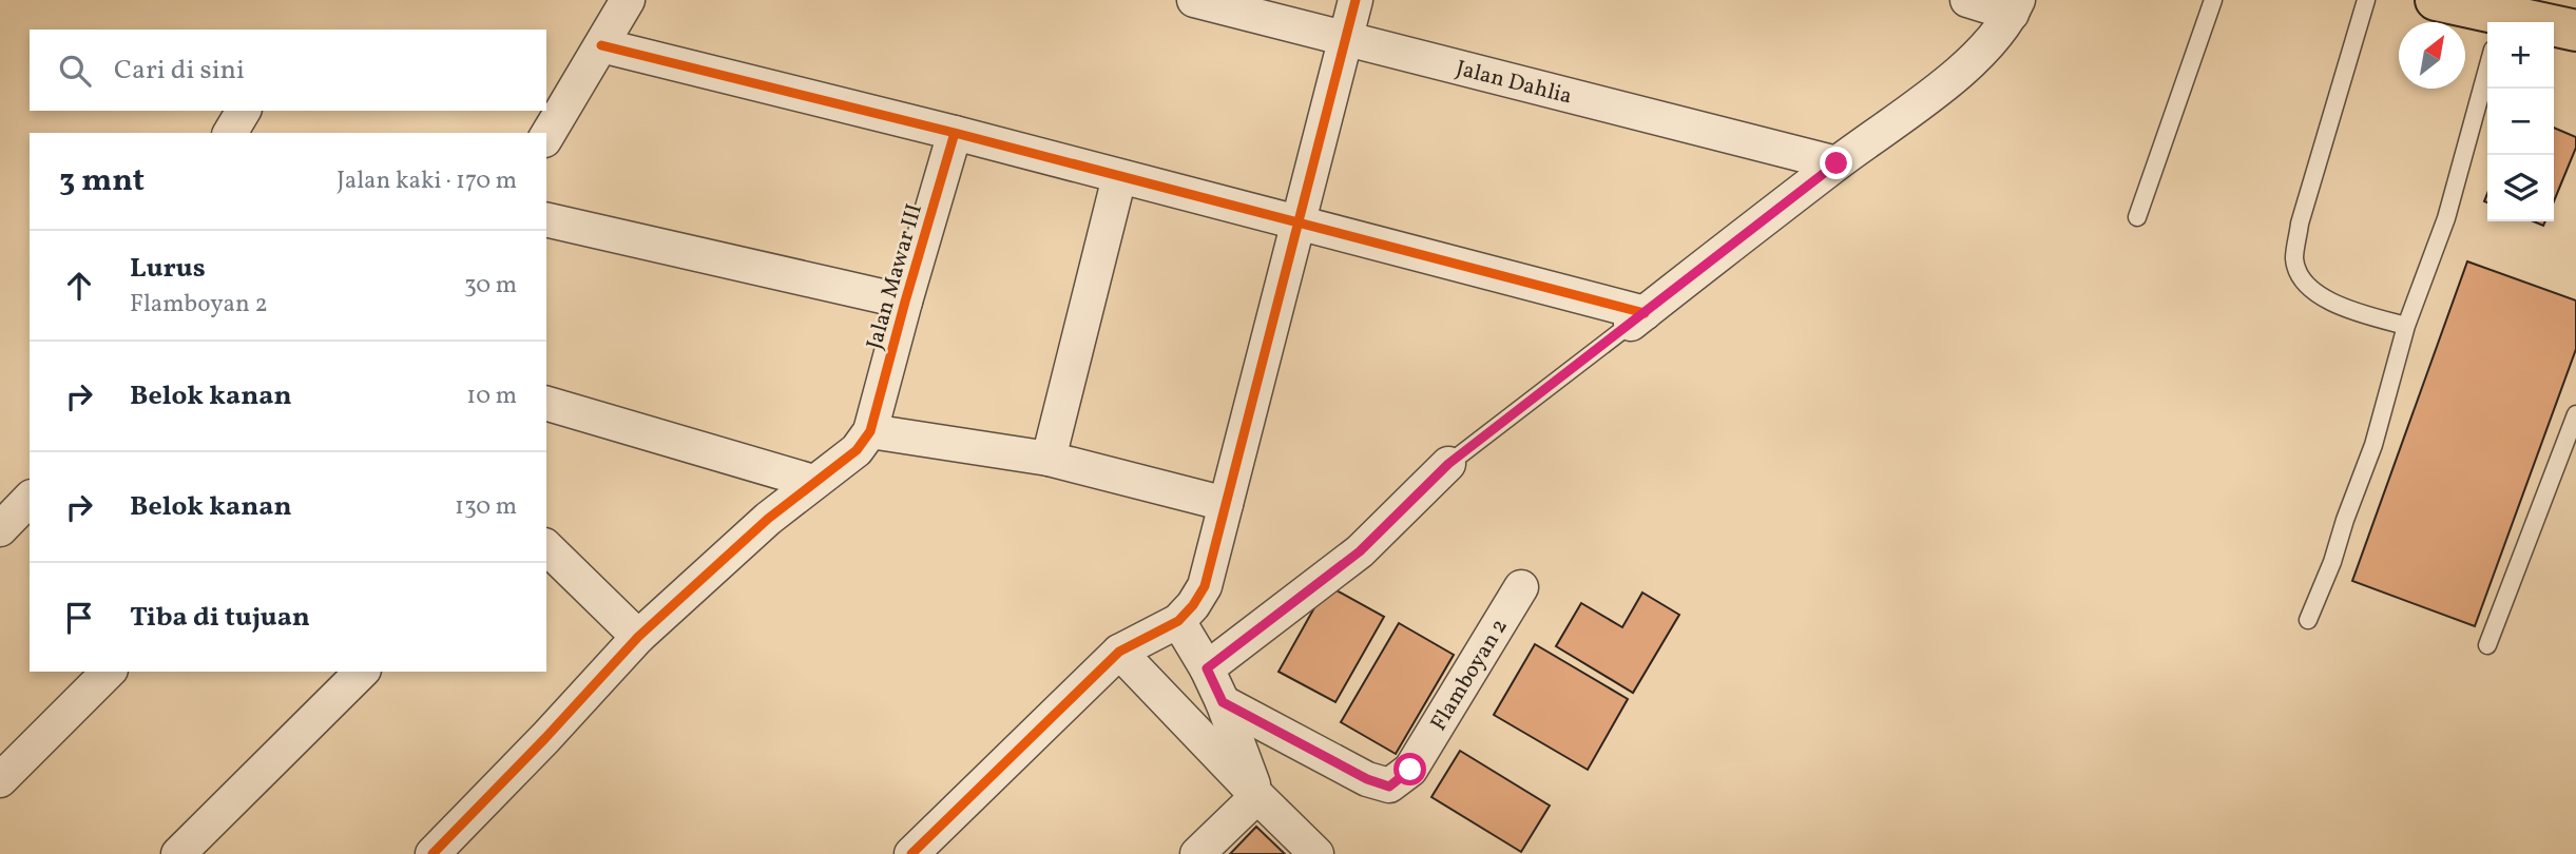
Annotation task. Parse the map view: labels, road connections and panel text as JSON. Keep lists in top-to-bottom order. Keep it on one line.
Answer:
{"streets":{"street":["Jalan Dahlia","Jalan Mawar III","Flamboyan 2"]},"north":"top right","page":{"map_buttons":["+","−"],"search":"Cari di sini","heading":["3 mnt","Jalan kaki · 170 m"],"list":[["Lurus","Flamboyan 2","30 m"],["Belok kanan","10 m"],["Belok kanan","130 m"],"Tiba di tujuan"]}}
